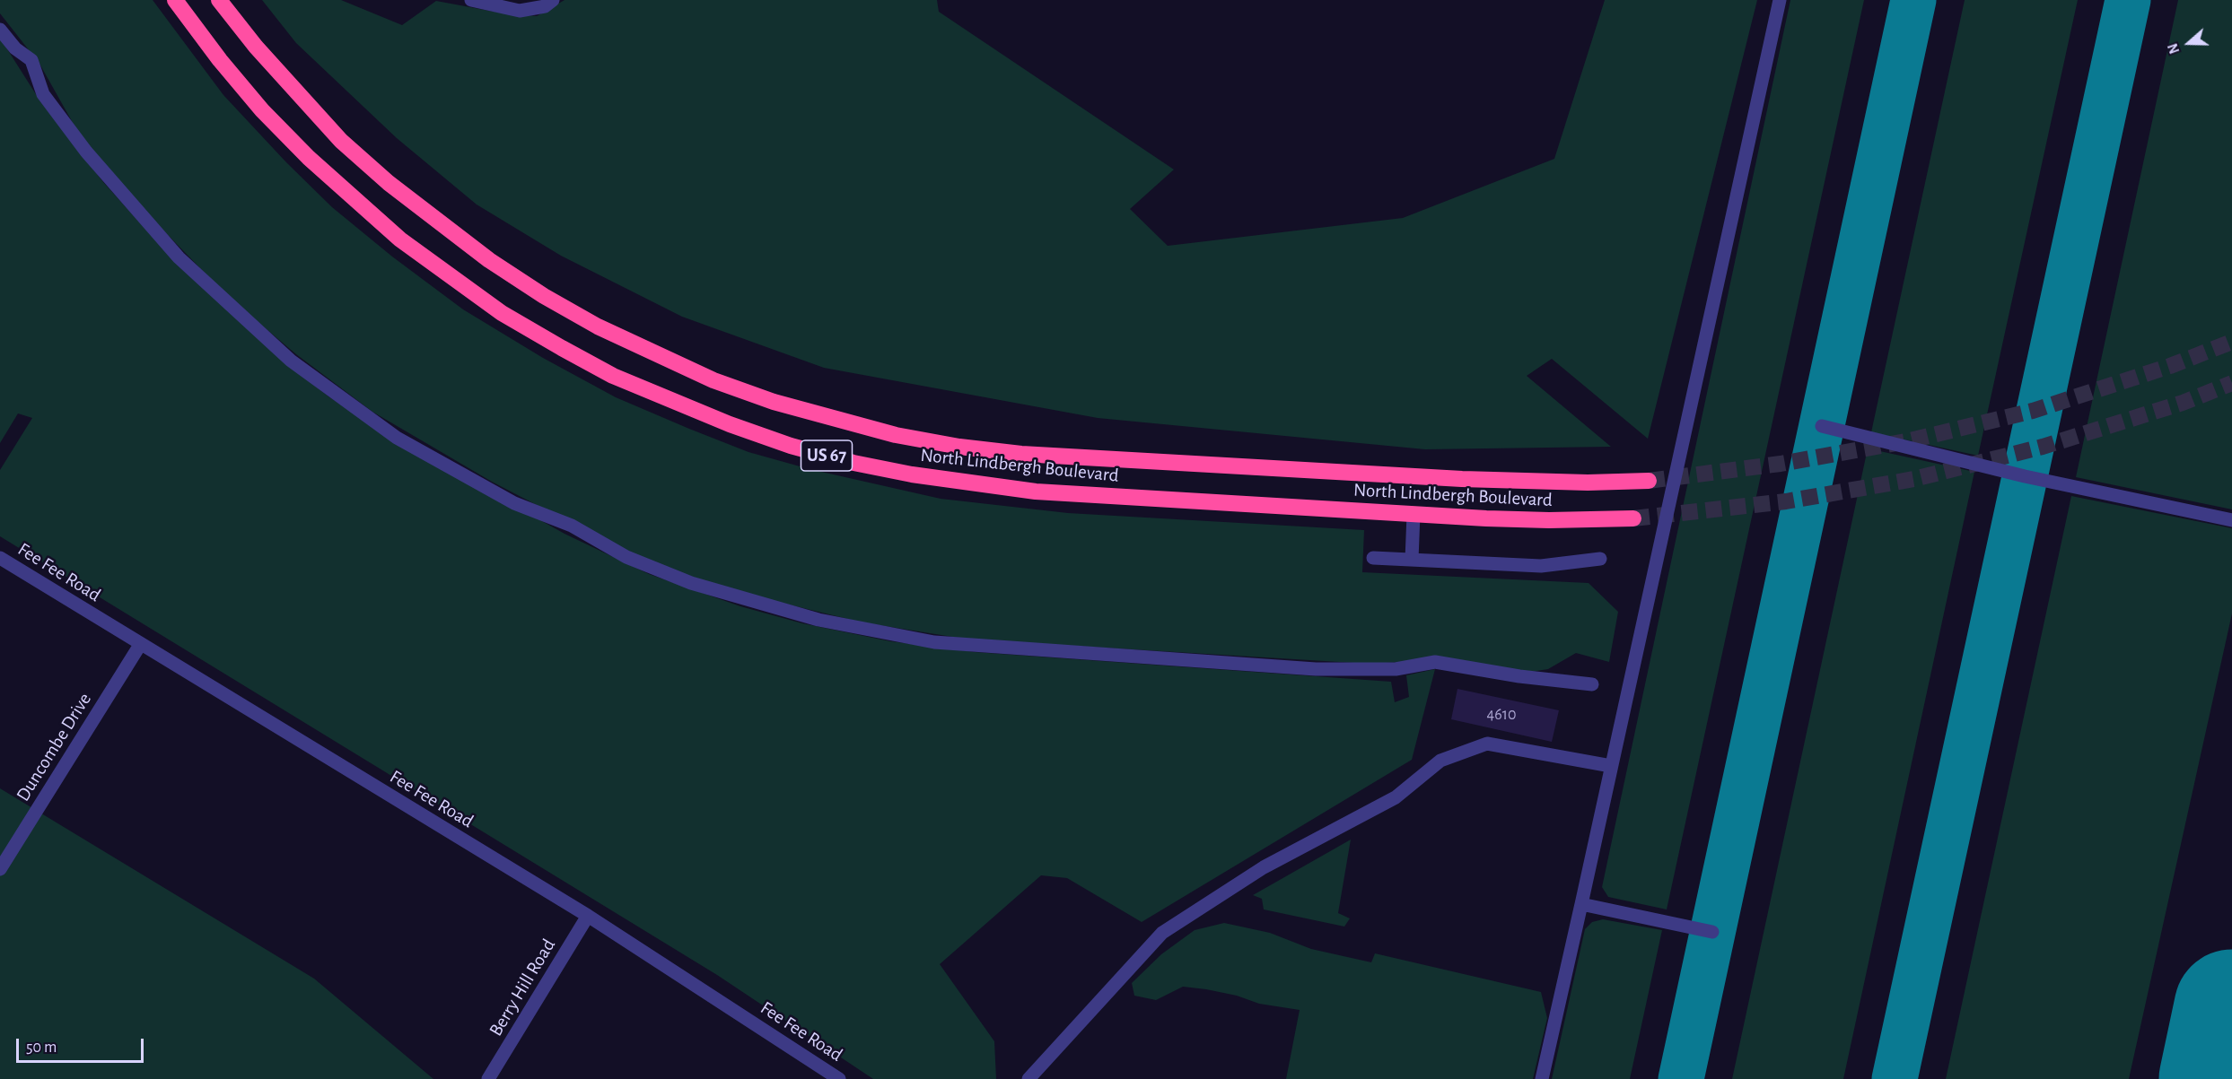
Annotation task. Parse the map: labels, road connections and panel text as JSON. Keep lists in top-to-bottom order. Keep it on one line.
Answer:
{"streets":{"highway":["US 67","North Lindbergh Boulevard"],"street":["Fee Fee Road","Duncombe Drive","Berry Hill Road"]},"crossings":[["Fee Fee Road","Duncombe Drive"],["Fee Fee Road","Berry Hill Road"]],"house_numbers":["4610"],"scale_bar":"50 m","north":"left"}
